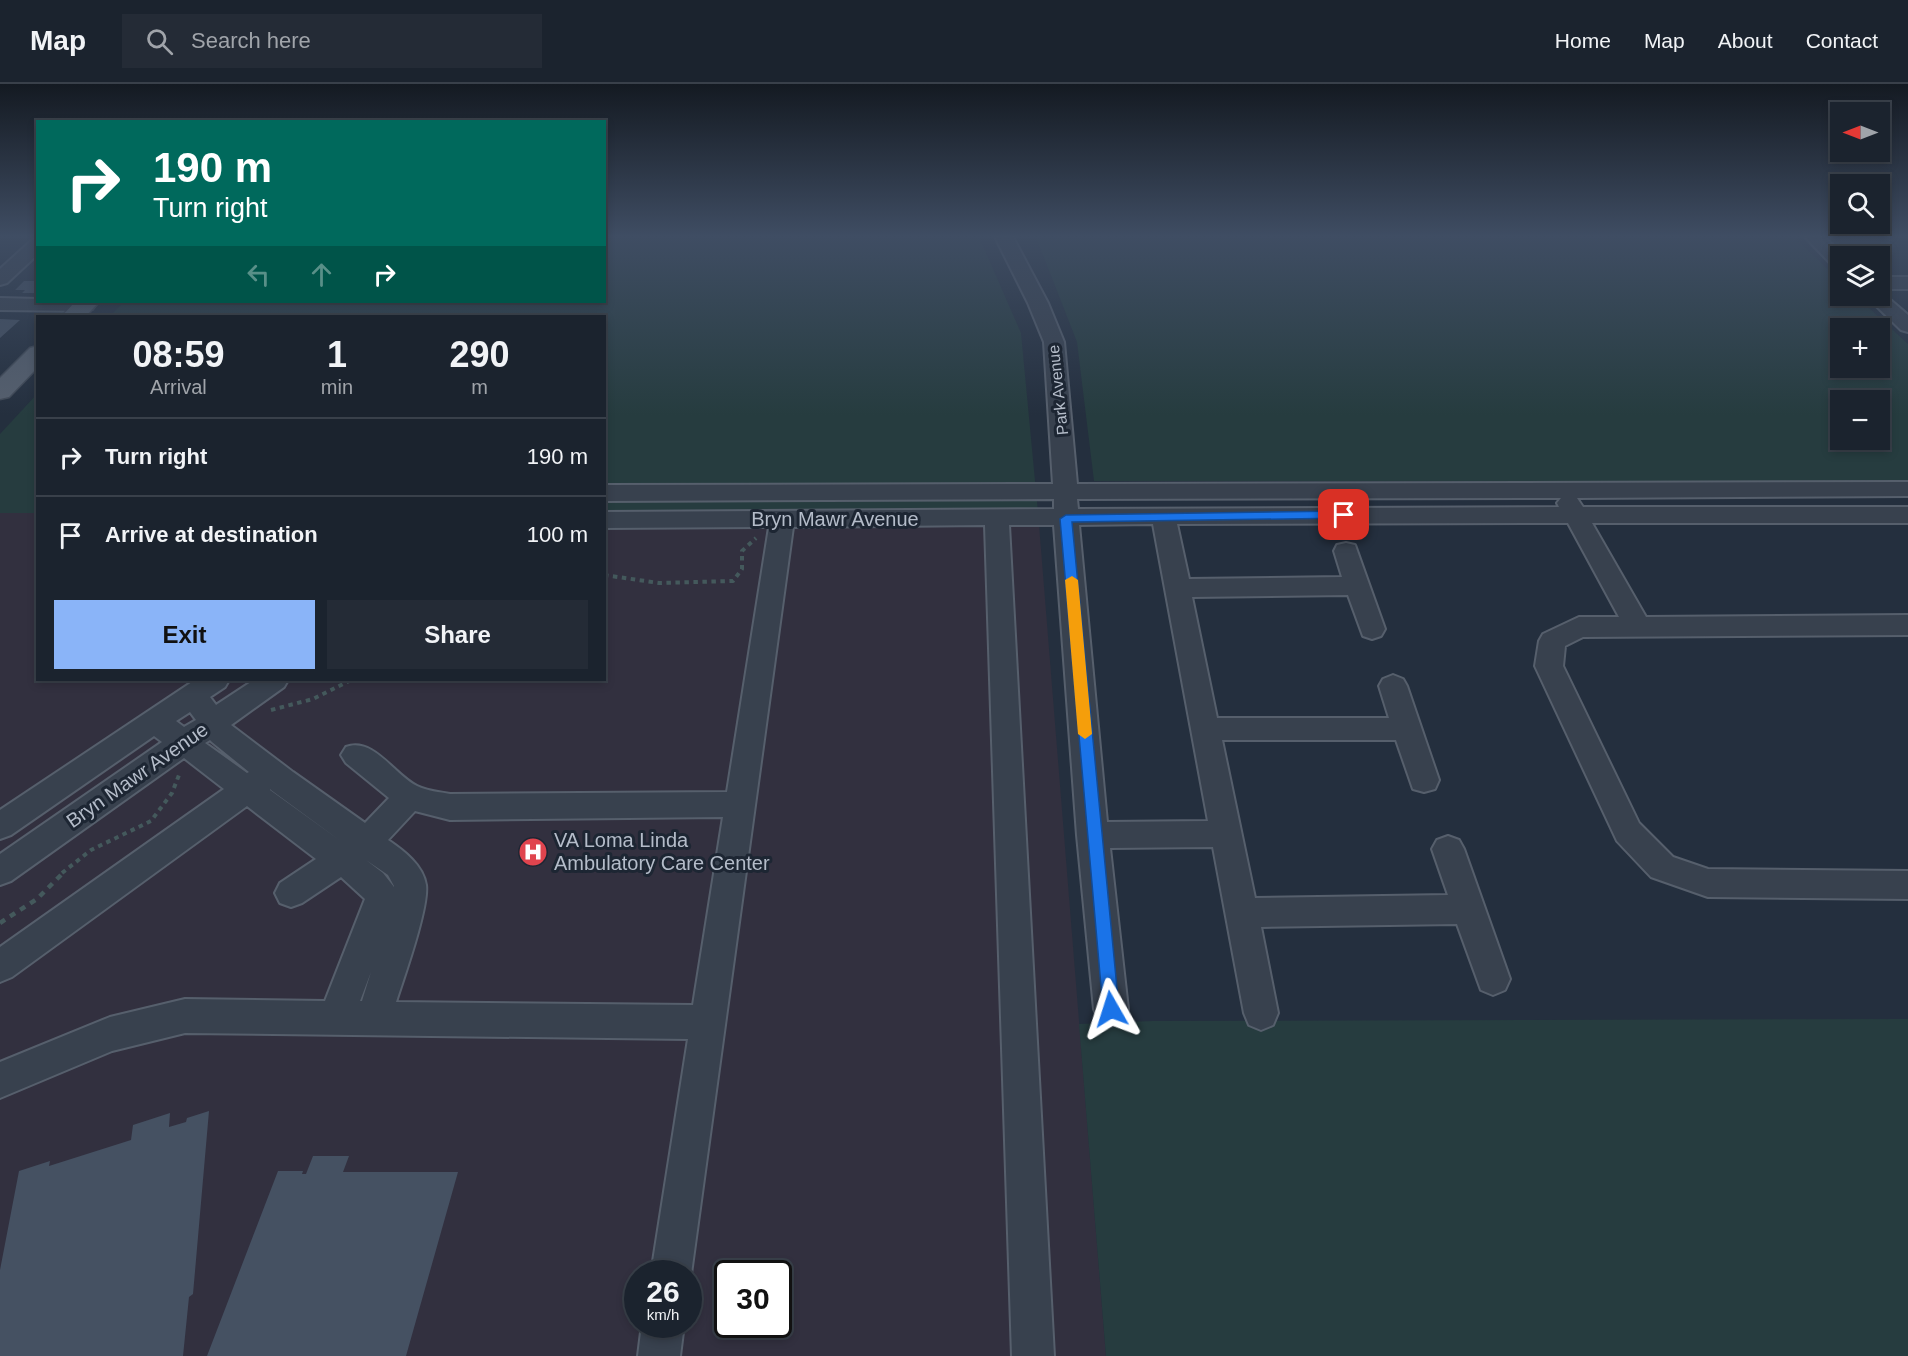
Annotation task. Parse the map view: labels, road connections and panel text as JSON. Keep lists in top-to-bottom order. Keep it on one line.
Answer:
{"streets":{"street":["Park Avenue","Bryn Mawr Avenue"]},"crossings":[["Park Avenue","Bryn Mawr Avenue"]],"places":{"hospital":["VA Loma Linda Ambulatory Care Center"]},"north":"left","page":{"header":"Map","search":"Search here","nav":["Home","Map","About","Contact"],"map_buttons":["+","−"],"turn":["190 m","Turn right"],"eta":["08:59","Arrival","1","min","290","m"],"list":[{"name":"Turn right","value":"190 m"},{"name":"Arrive at destination","value":"100 m"}],"buttons":["Exit","Share"],"speed":"26 km/h","limit":"30"}}
